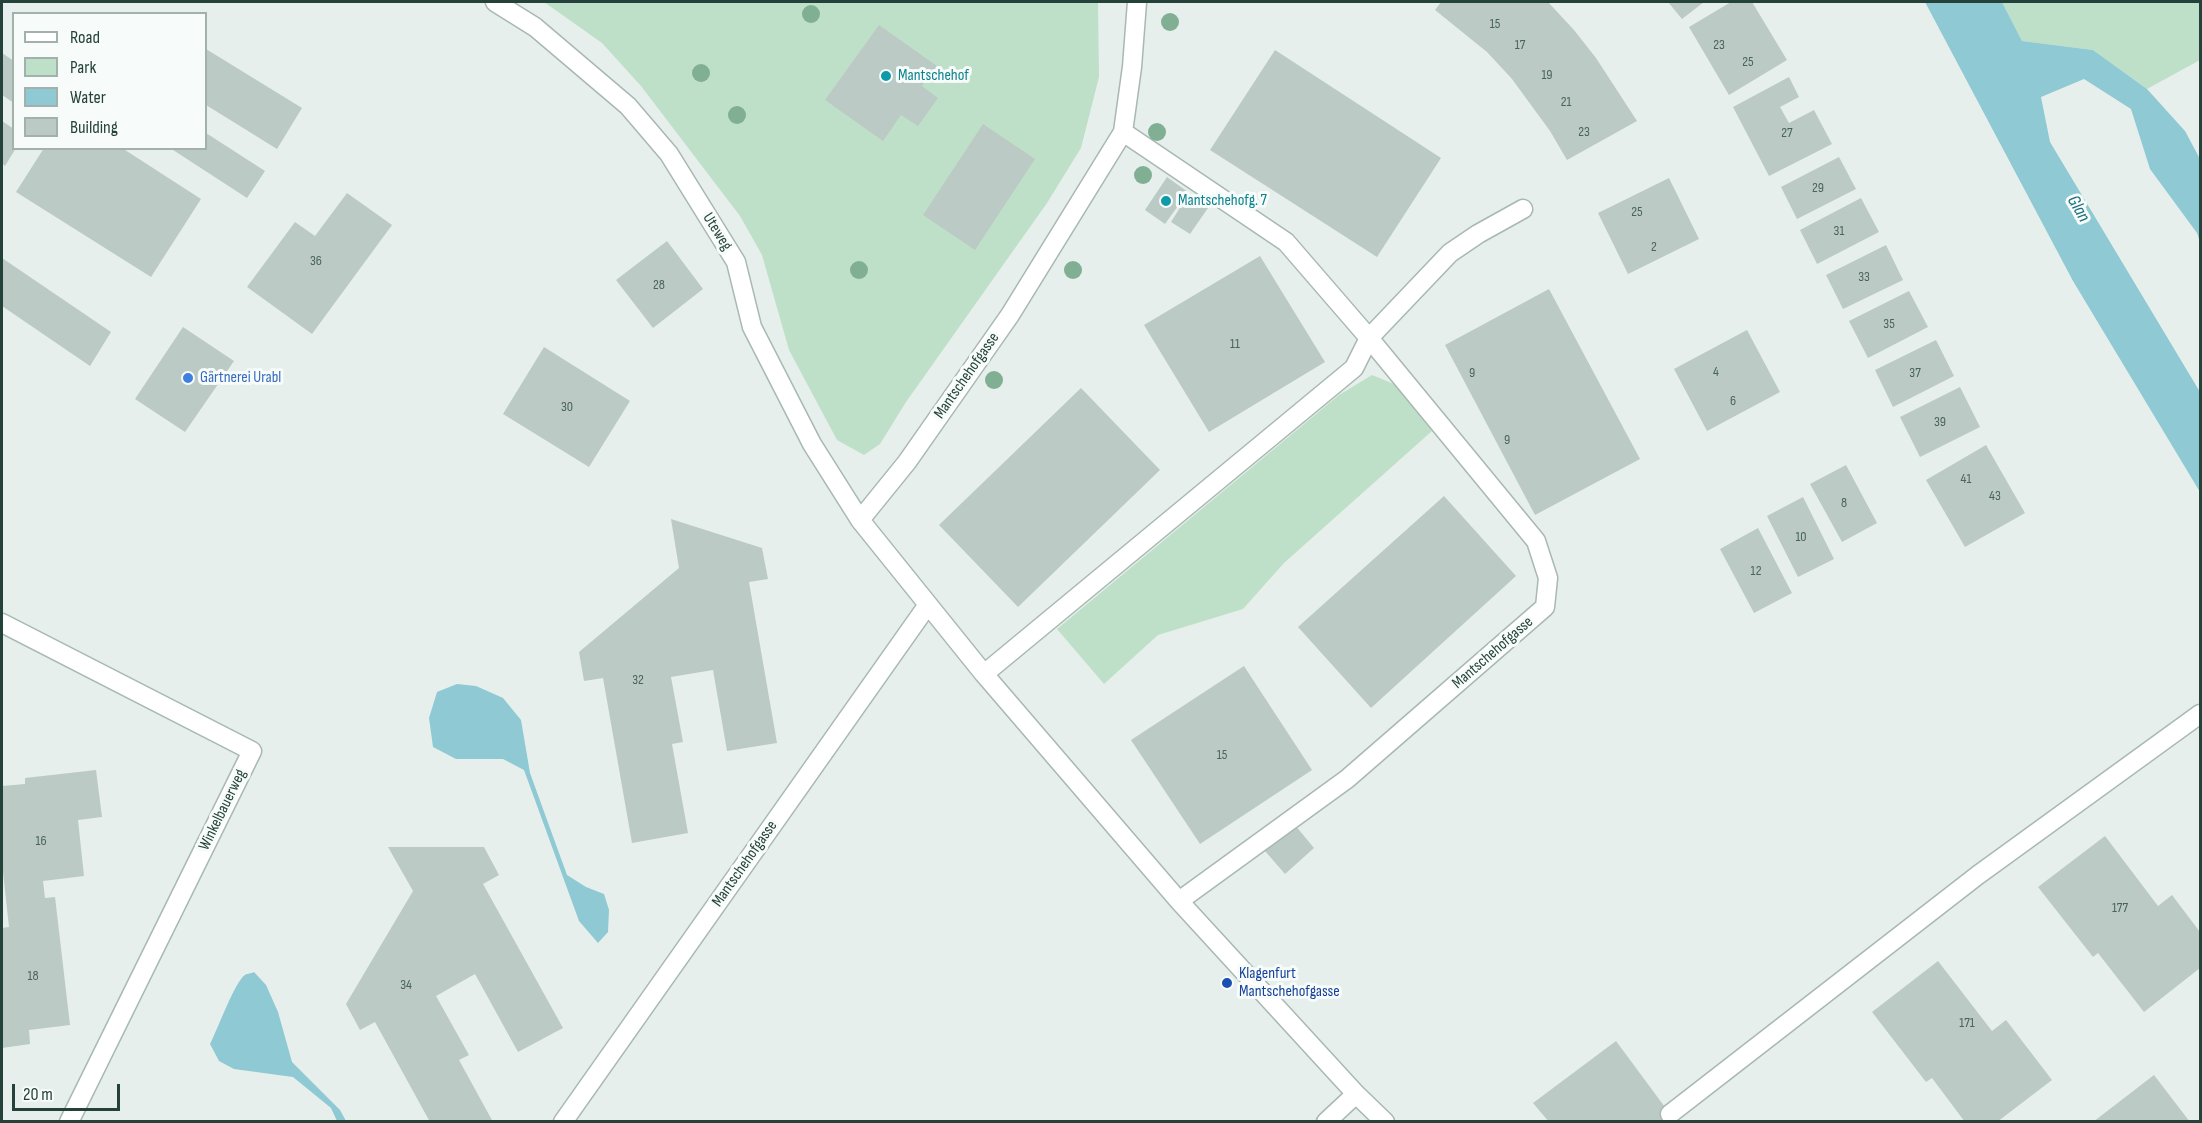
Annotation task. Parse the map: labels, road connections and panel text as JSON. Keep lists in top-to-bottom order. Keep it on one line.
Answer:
{"streets":{"street":["Uteweg","Mantschehofgasse","Winkelbauerweg"]},"crossings":[["Uteweg","Mantschehofgasse"]],"water":["Glan"],"places":["Mantschehof","Mantschehofg. 7","Gärtnerei Urabl","Klagenfurt Mantschehofgasse"],"house_numbers":["15","17","23","25","19","21","23","27","29","25","31","2","36","33","28","35","11","4","9","37","6","30","39","9","41","43","8","10","12","32","15","16","177","18","34","171"],"legend":["Road","Park","Water","Building"],"scale_bar":"20 m"}
